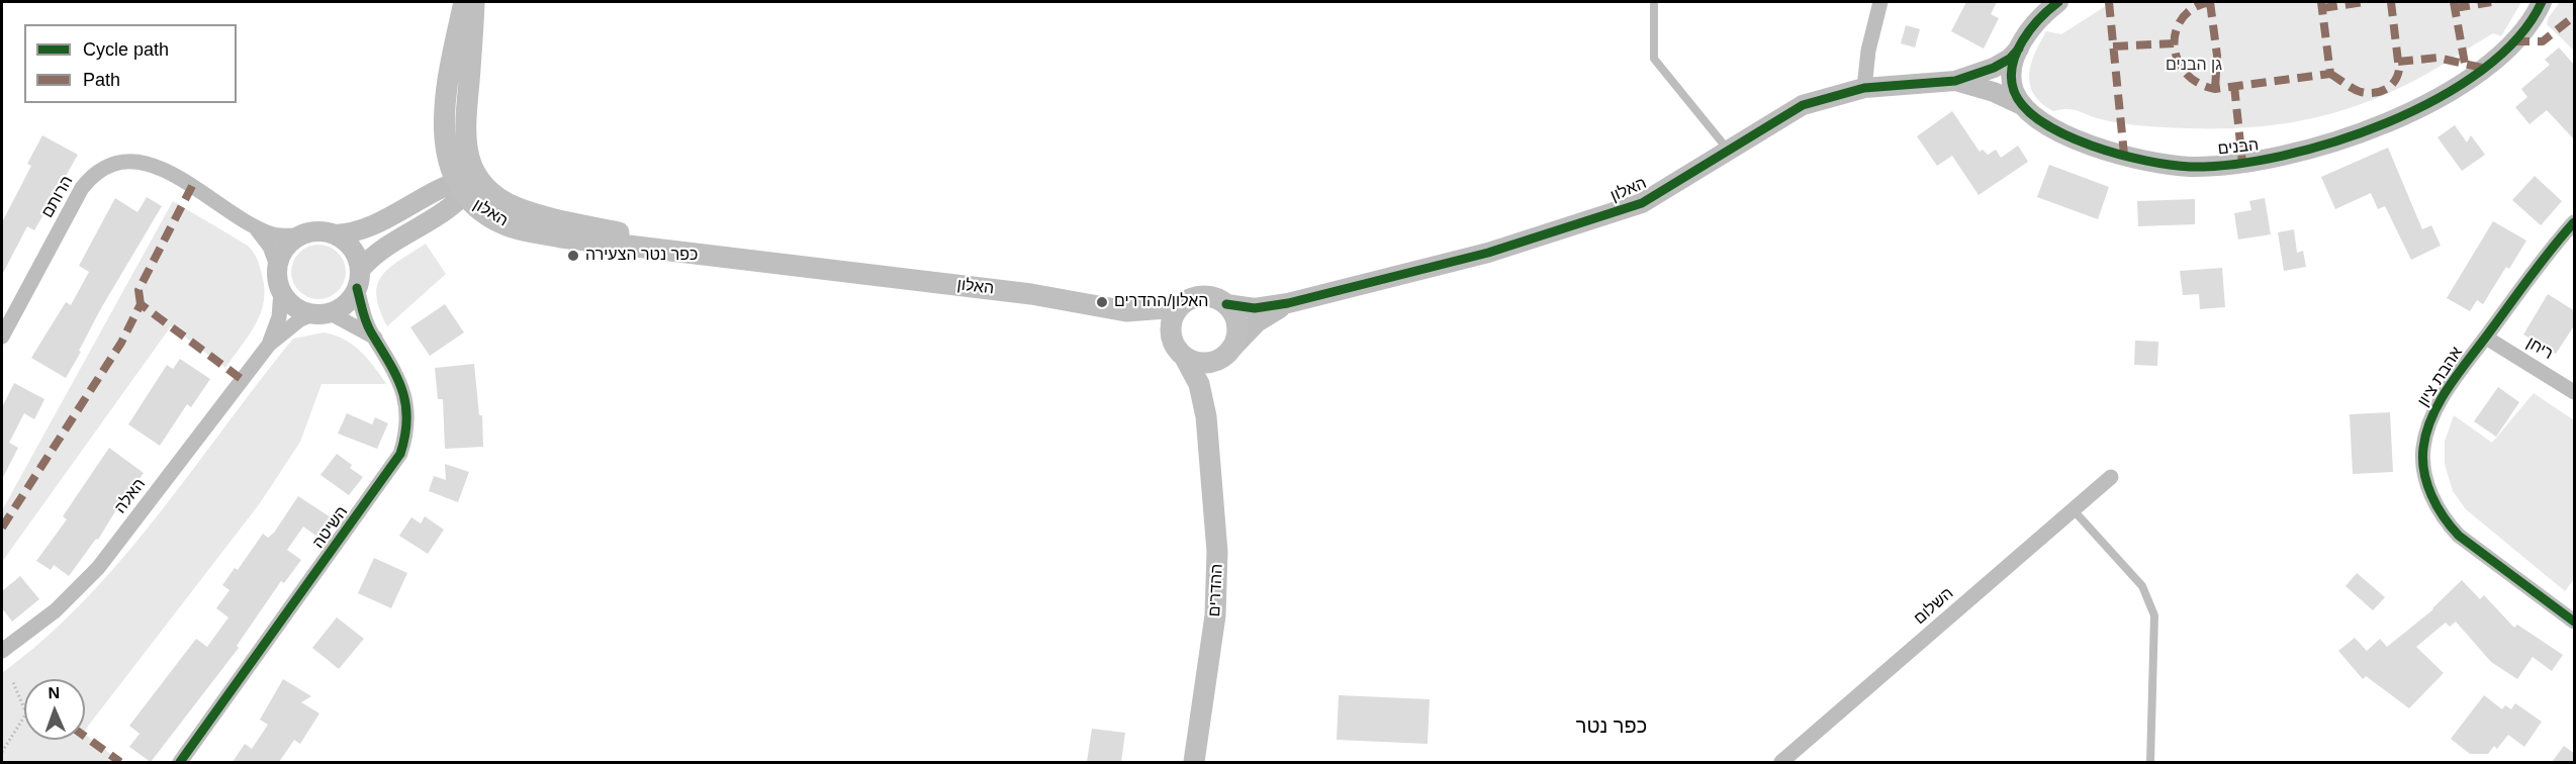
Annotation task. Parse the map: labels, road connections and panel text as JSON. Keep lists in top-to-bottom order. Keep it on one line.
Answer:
{"streets":{"main road":["האלון","ההדרים"],"street":["הבנים","הרותם","ריחן","אהבת ציון","האלה","השיטה","השלום"]},"crossings":[["הבנים","האלון"],["האלון","ההדרים"],["הרותם","האלה"],["הרותם","השיטה"],["ריחן","אהבת ציון"],["האלה","השיטה"]],"districts":["כפר נטר"],"parks":["גן הבנים"],"places":["כפר נטר הצעירה","האלון/ההדרים"],"legend":["Cycle path","Path"],"north":"top"}
